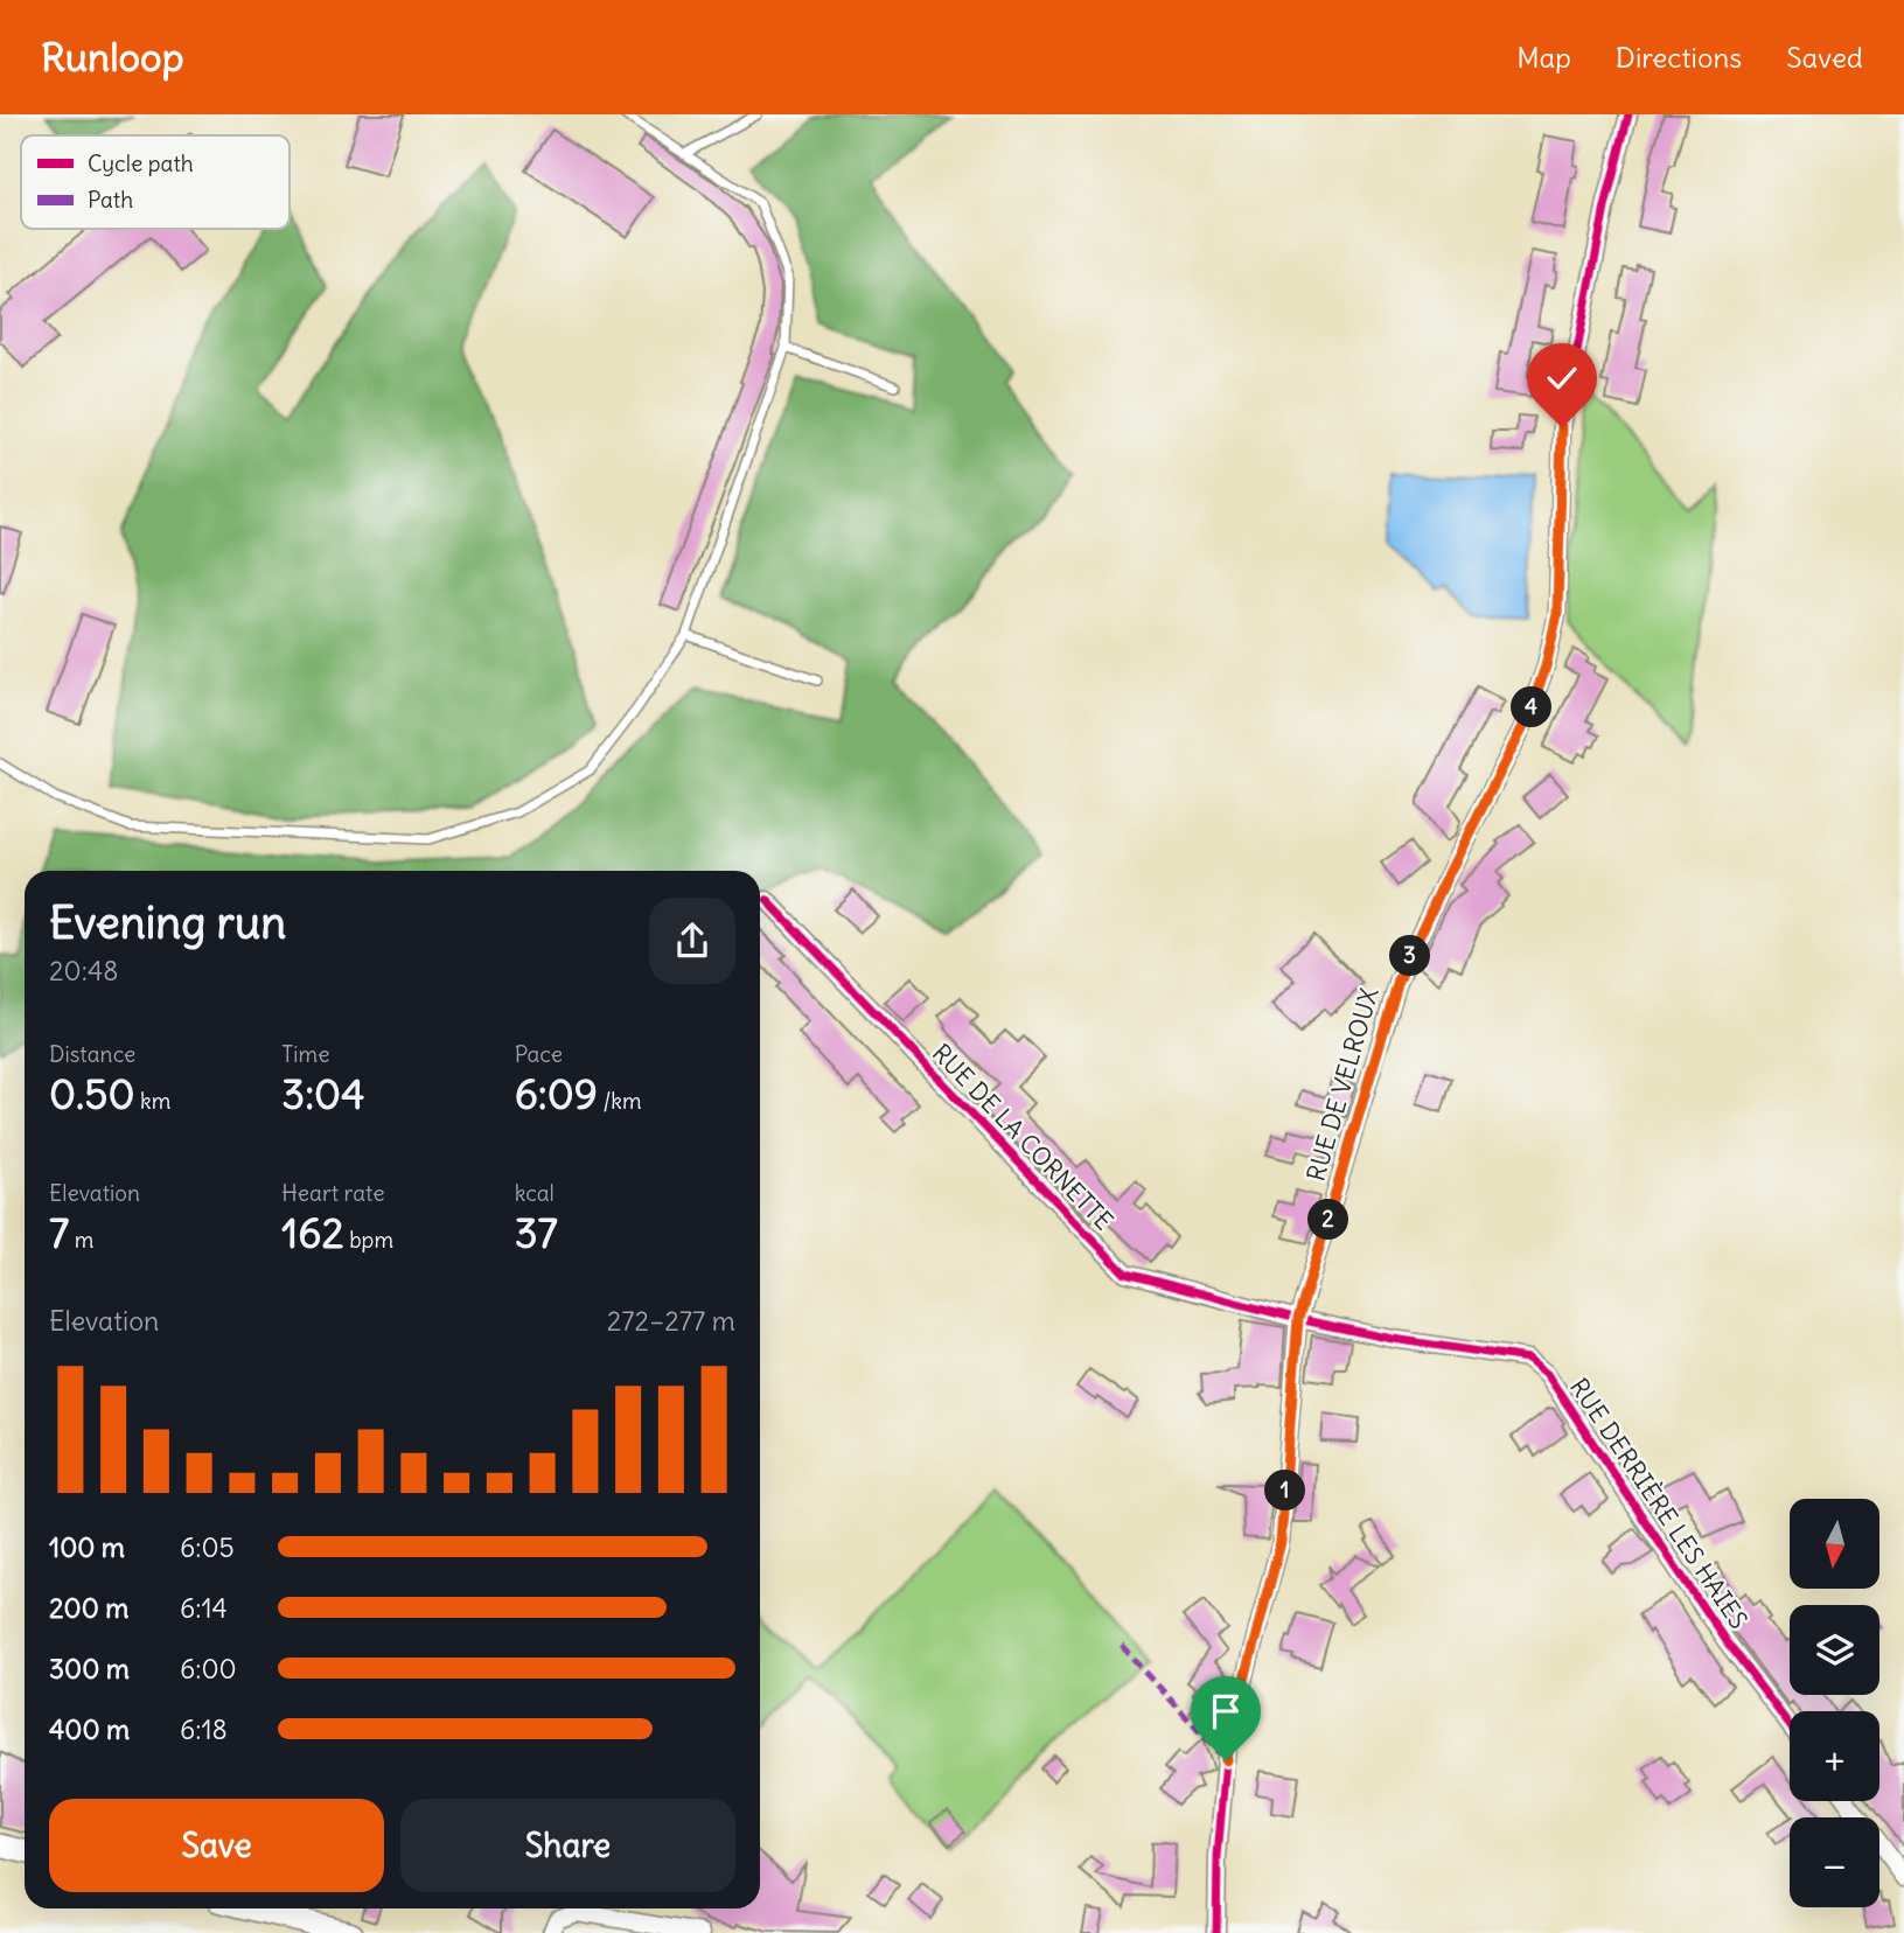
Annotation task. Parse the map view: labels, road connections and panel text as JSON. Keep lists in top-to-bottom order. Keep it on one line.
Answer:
{"streets":{"street":["RUE DE VELROUX","RUE DE LA CORNETTE","RUE DERRIÈRE LES HAIES"]},"crossings":[["RUE DE VELROUX","RUE DE LA CORNETTE"],["RUE DE VELROUX","RUE DERRIÈRE LES HAIES"],["RUE DE LA CORNETTE","RUE DERRIÈRE LES HAIES"]],"legend":["Cycle path","Path"],"north":"bottom","page":{"header":"Runloop","nav":["Map","Directions","Saved"],"pins":["4","3","2","1"],"heading":["Evening run","20:48"],"stats":[["Distance","0.50 km"],["Time","3:04"],["Pace","6:09 /km"],["Elevation","7 m"],["Heart rate","162 bpm"],["kcal","37"]],"chart":["Elevation","272–277 m"],"map_buttons":["+","−"],"list":[{"name":"100 m","note":"6:05"},{"name":"200 m","note":"6:14"},{"name":"300 m","note":"6:00"},{"name":"400 m","note":"6:18"}],"buttons":["Save","Share"]}}
